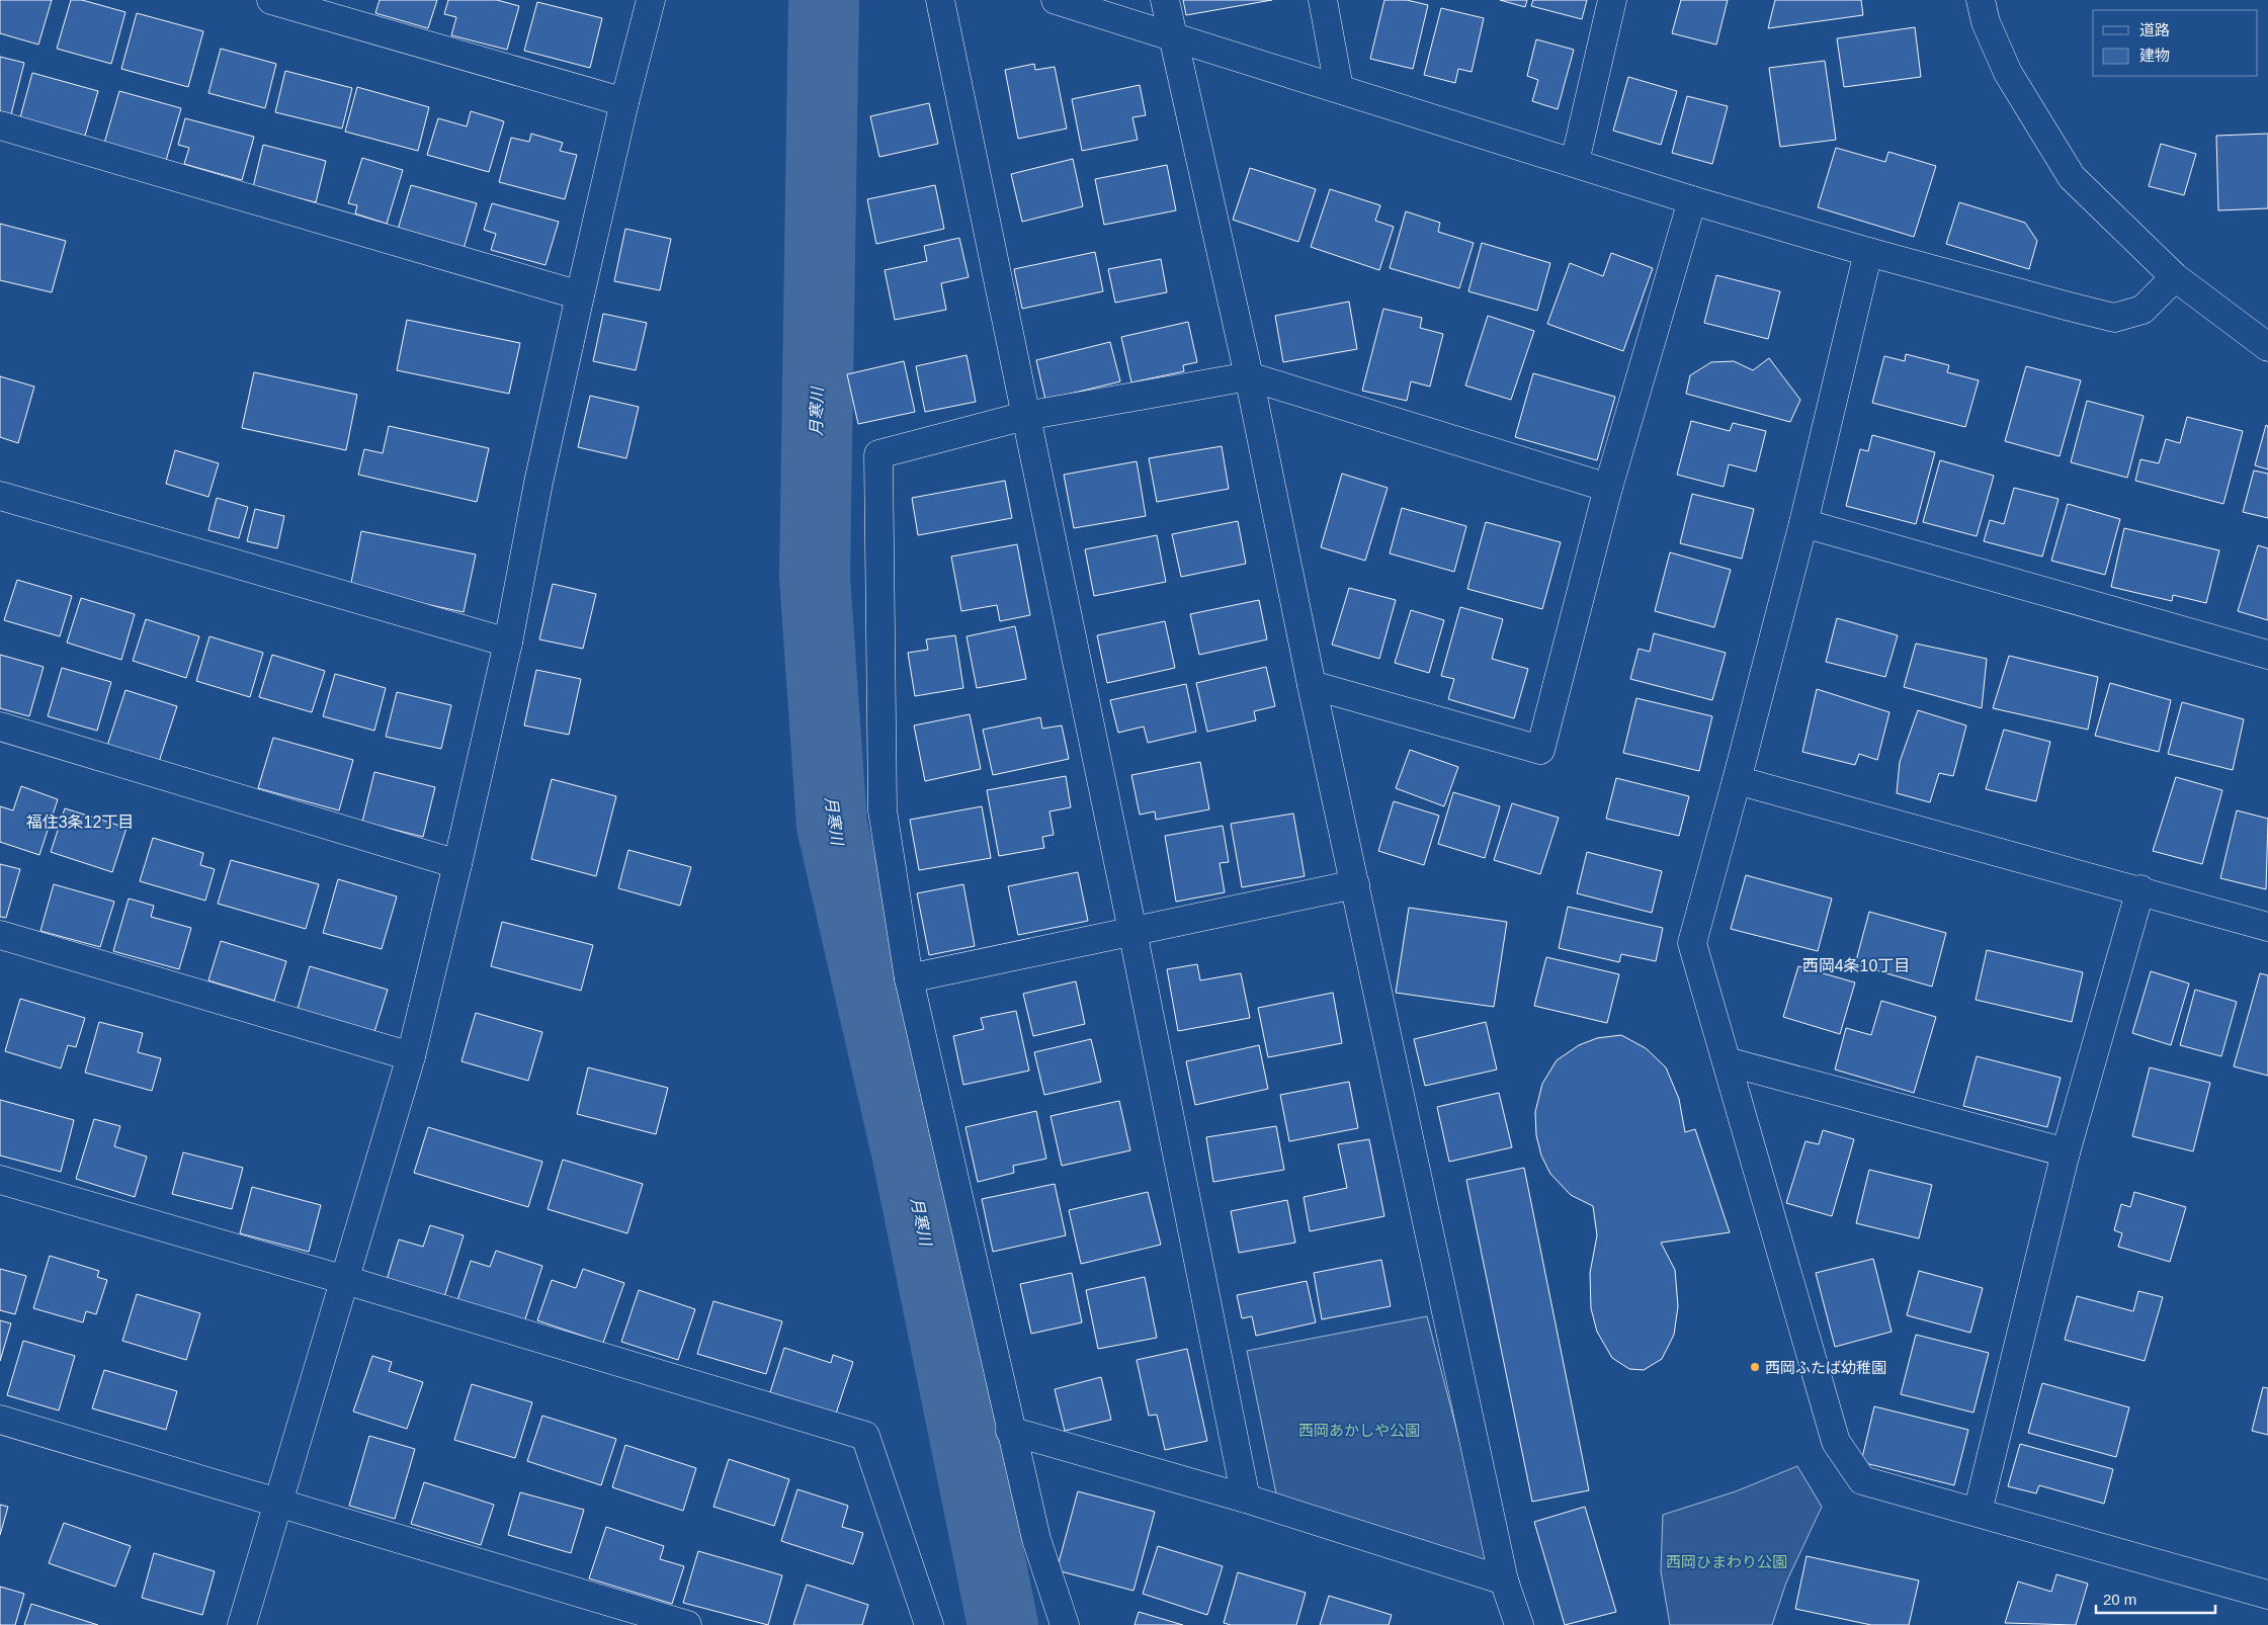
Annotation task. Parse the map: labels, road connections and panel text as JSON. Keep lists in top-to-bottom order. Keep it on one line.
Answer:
{"districts":["福住3条12丁目","西岡4条10丁目"],"water":["月寒川"],"parks":["西岡あかしや公園","西岡ひまわり公園"],"places":["西岡ふたば幼稚園"],"legend":["道路","建物"],"scale_bar":"20 m"}
